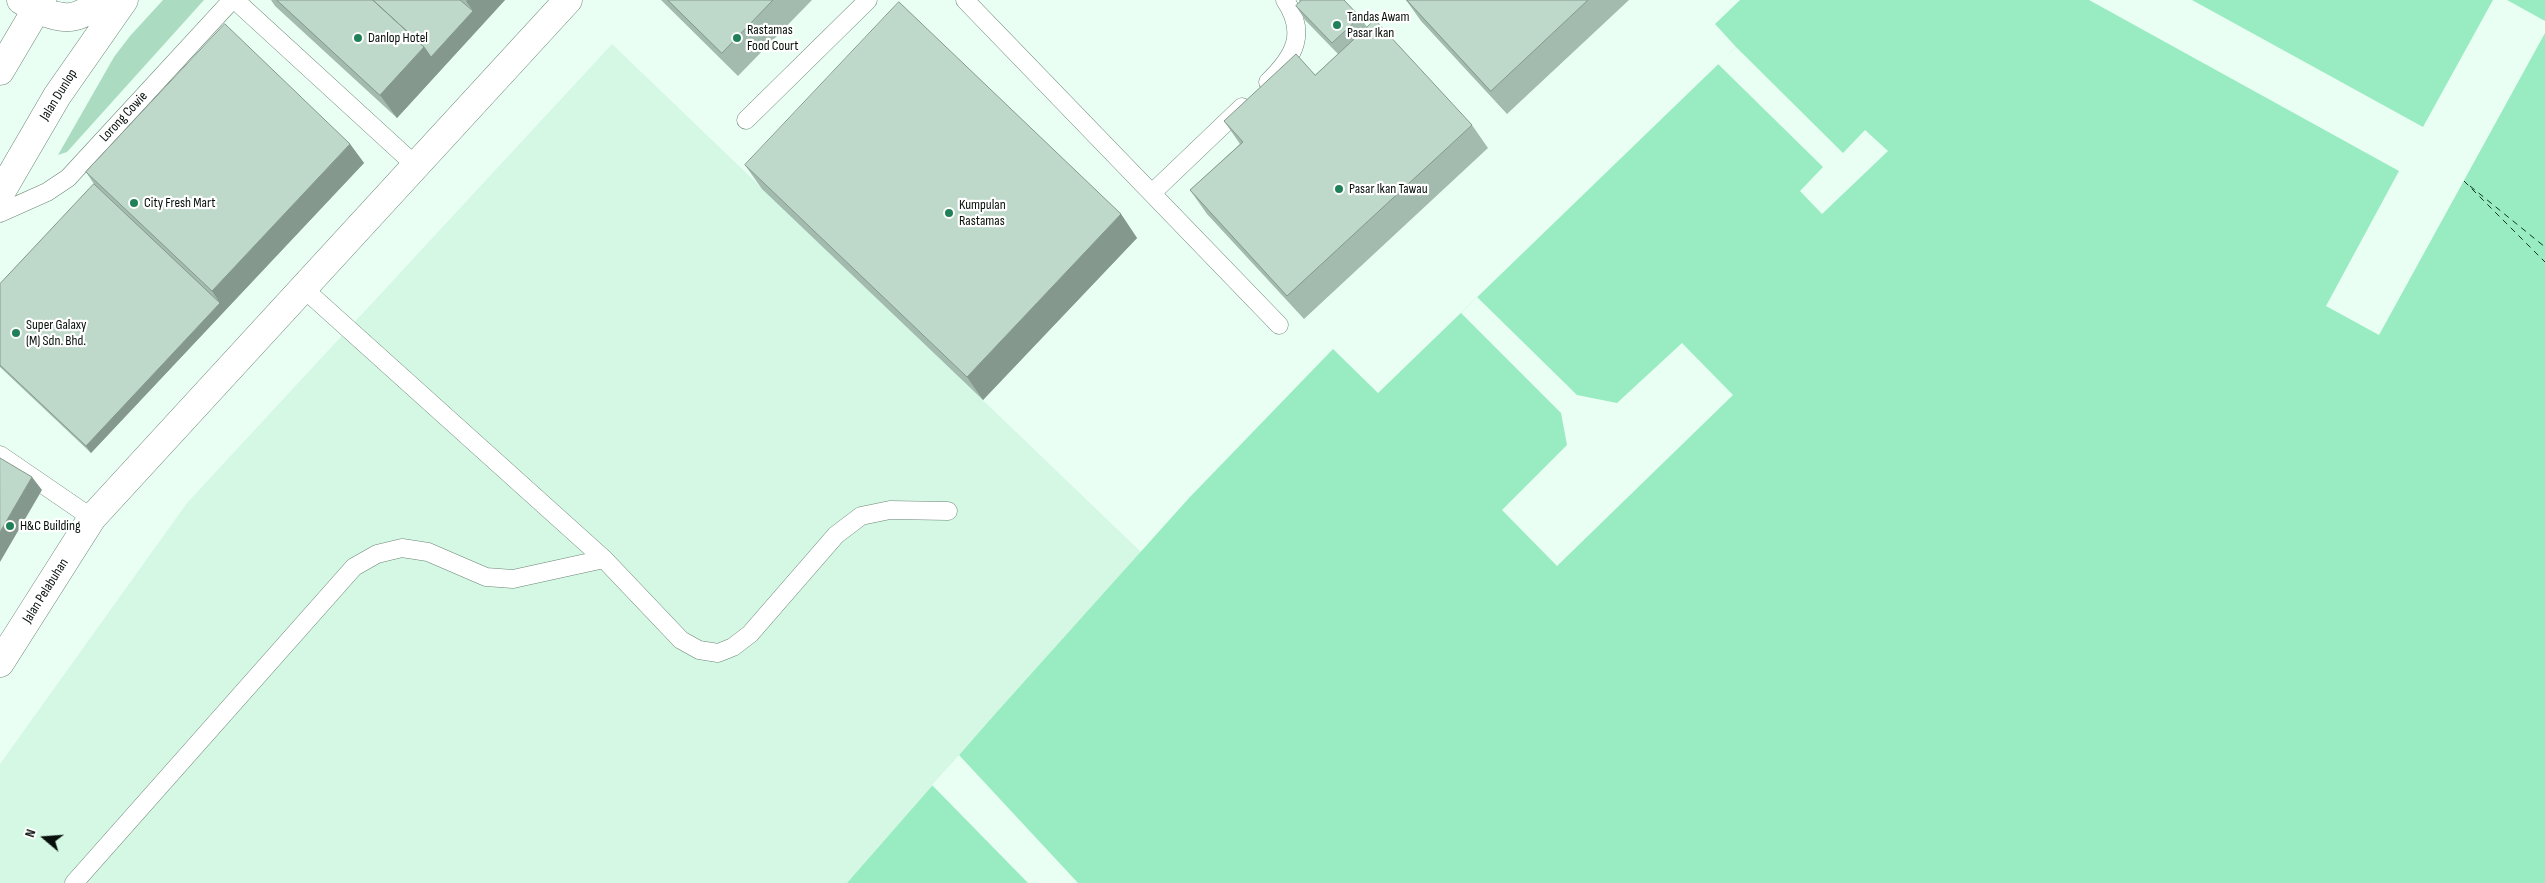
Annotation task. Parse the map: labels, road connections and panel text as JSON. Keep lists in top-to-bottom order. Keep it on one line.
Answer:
{"streets":{"street":["Jalan Dunlop","Jalan Pelabuhan"],"lane":["Lorong Cowie"]},"places":["Tandas Awam Pasar Ikan","Danlop Hotel","Rastamas Food Court","Pasar Ikan Tawau","City Fresh Mart","Kumpulan Rastamas","Super Galaxy (M) Sdn. Bhd.","H&C Building"],"north":"left"}
